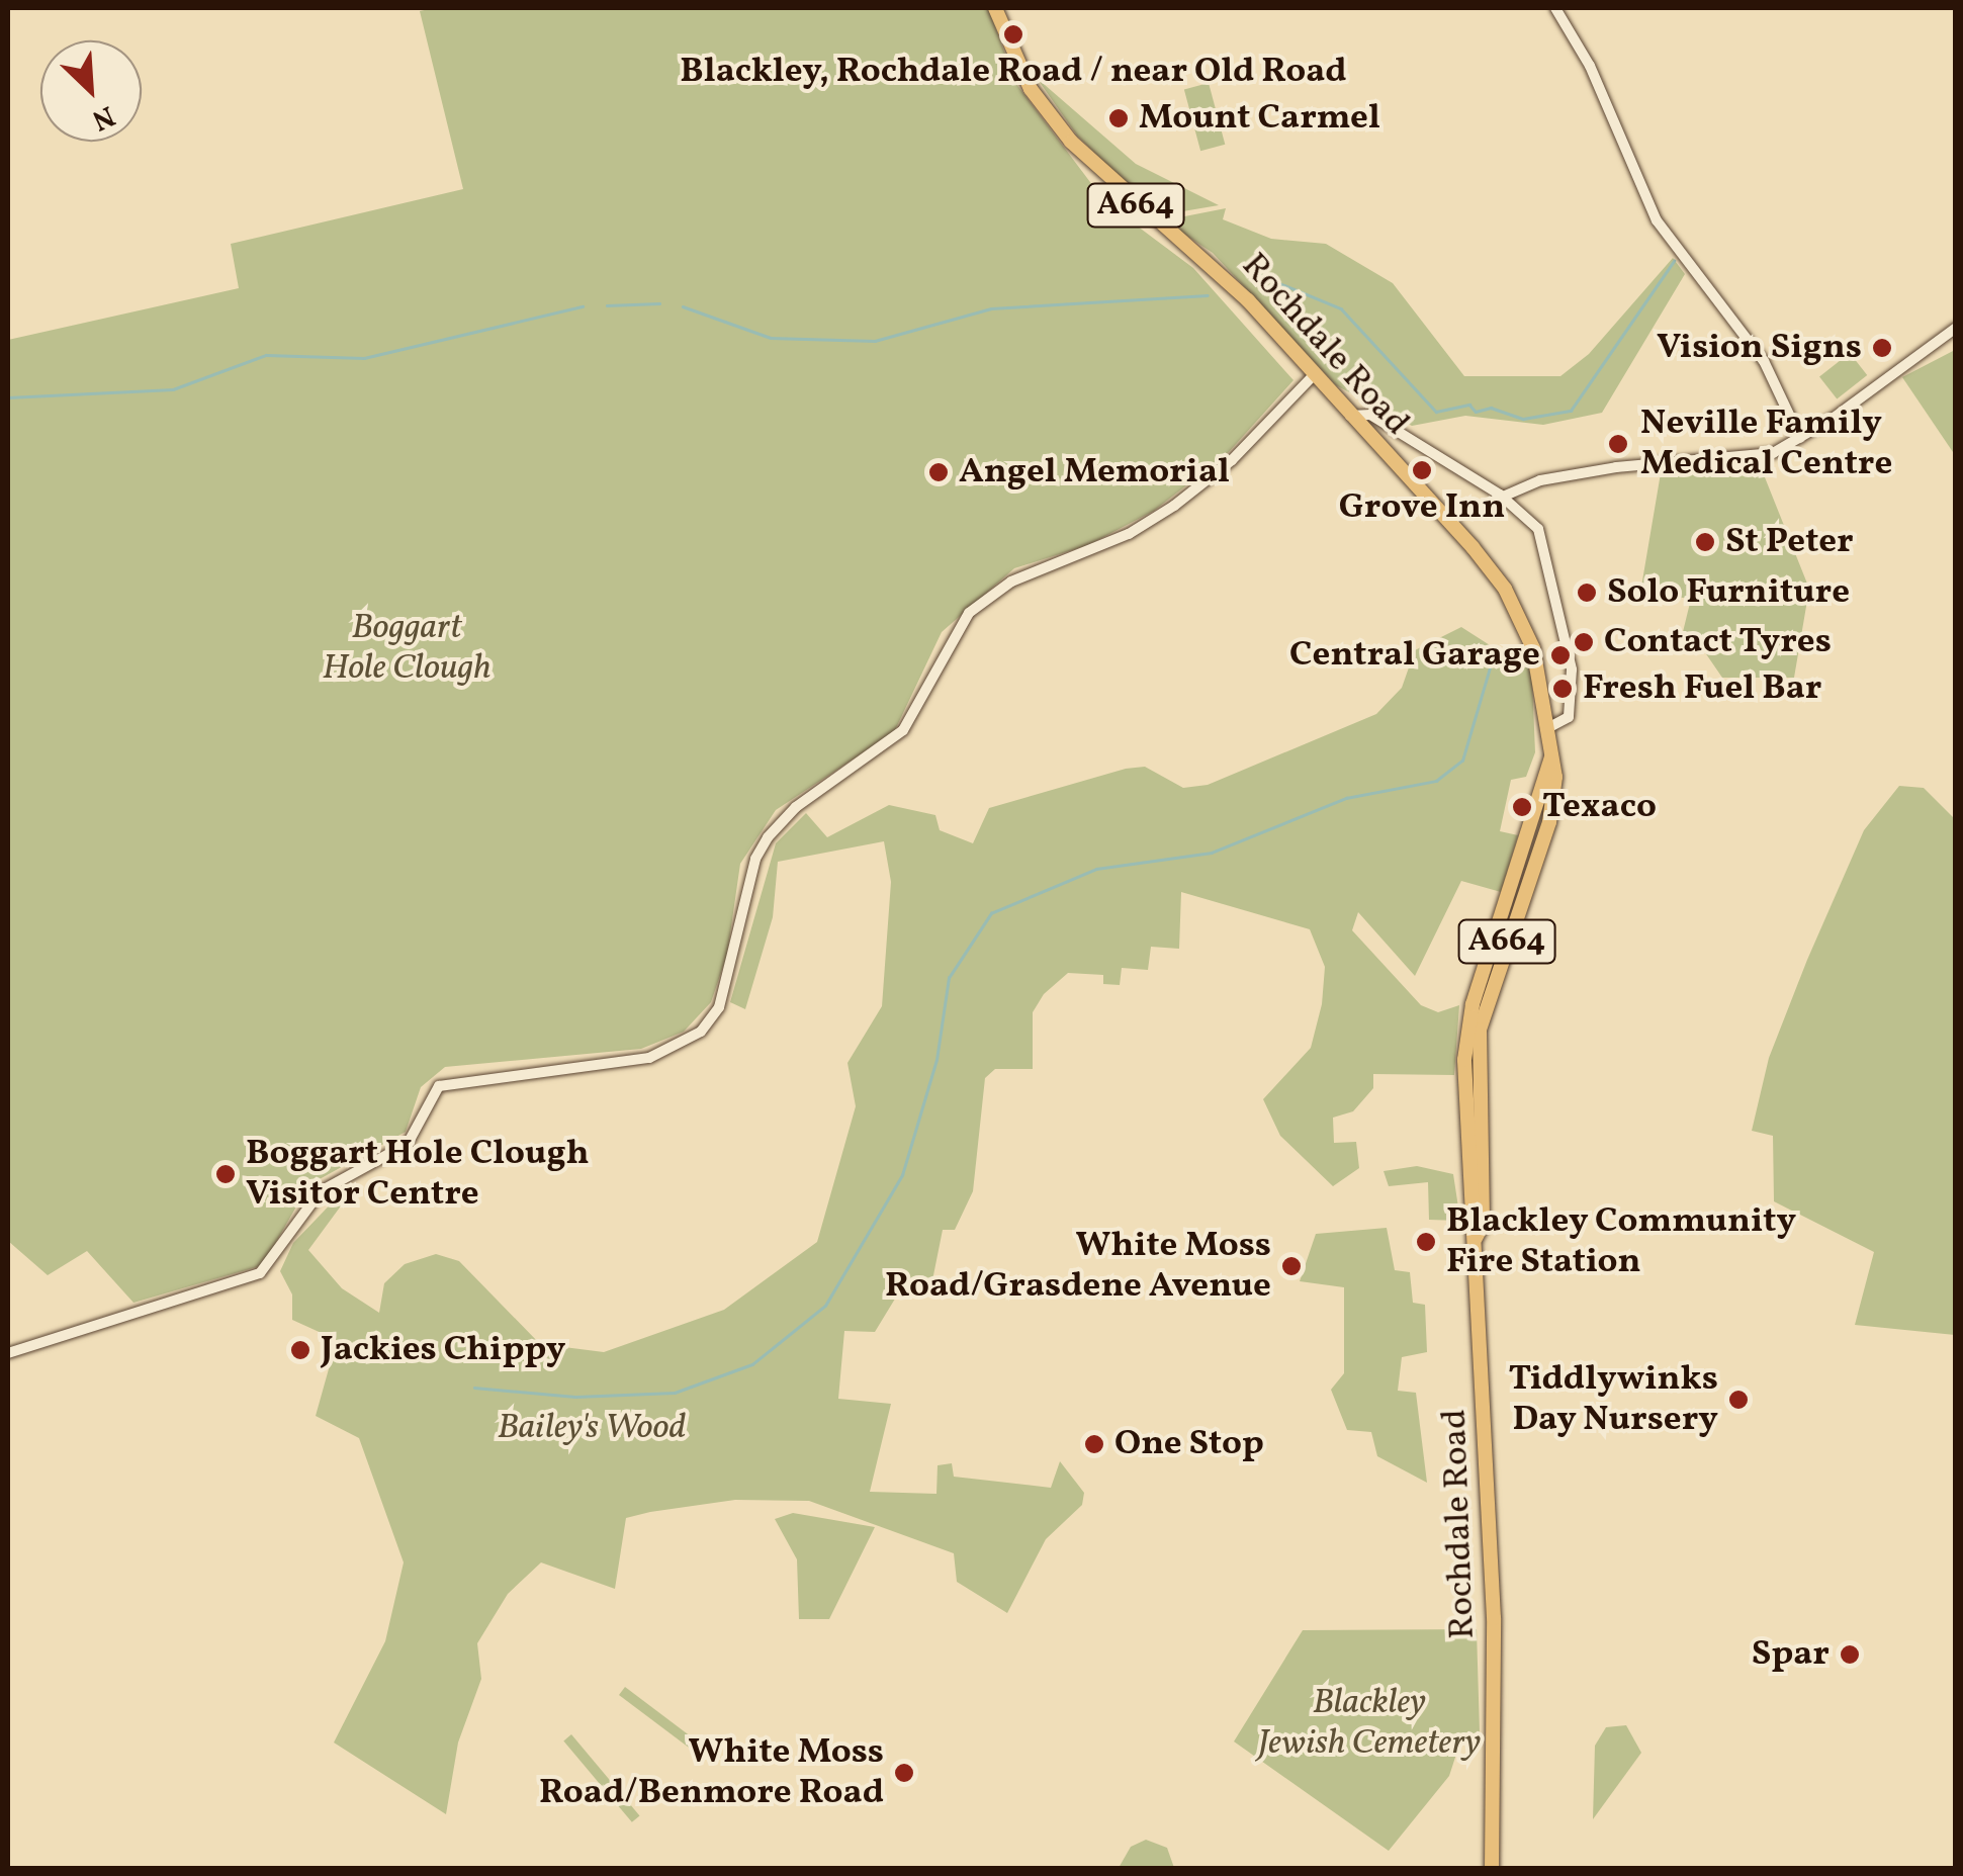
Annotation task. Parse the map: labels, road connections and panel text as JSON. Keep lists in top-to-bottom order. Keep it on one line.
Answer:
{"streets":{"main road":["A664","Rochdale Road"]},"parks":["Boggart Hole Clough","Bailey's Wood","Blackley Jewish Cemetery"],"places":["Blackley, Rochdale Road / near Old Road","Mount Carmel","Vision Signs","Neville Family Medical Centre","Grove Inn","Angel Memorial","St Peter","Solo Furniture","Contact Tyres","Central Garage","Fresh Fuel Bar","Texaco","Boggart Hole Clough Visitor Centre","Blackley Community Fire Station","White Moss Road/Grasdene Avenue","Jackies Chippy","Tiddlywinks Day Nursery","One Stop","Spar","White Moss Road/Benmore Road"],"north":"bottom right"}
